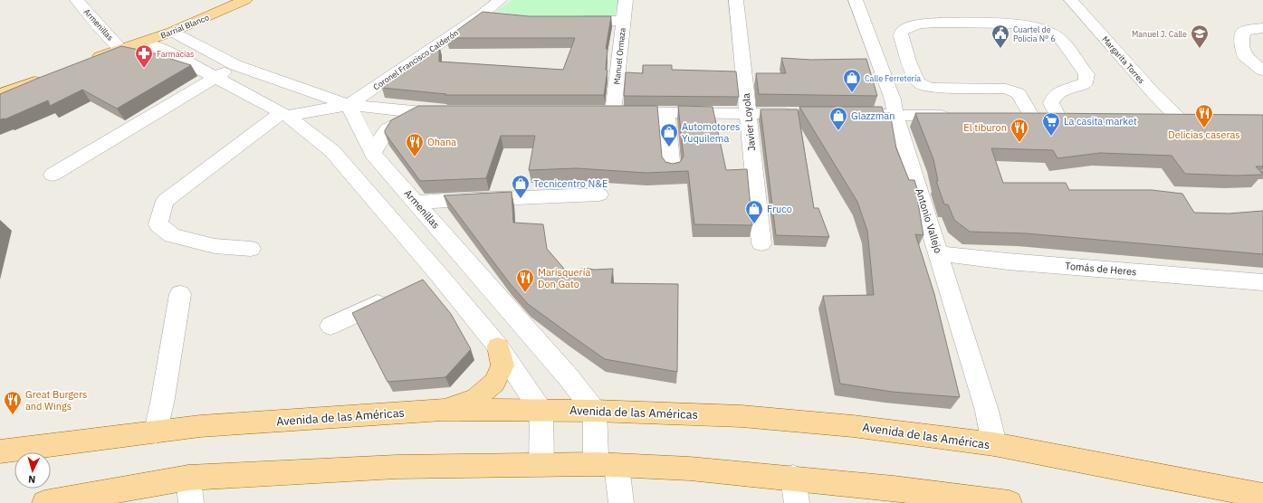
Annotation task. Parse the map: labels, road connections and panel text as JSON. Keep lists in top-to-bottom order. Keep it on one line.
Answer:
{"streets":{"main road":["Barrial Blanco","Avenida de las Américas"],"street":["Armenillas","Manuel Ormaza","Coronel Francisco Calderón","Margarita Torres","Javier Loyola","Antonio Vallejo","Tomás de Heres"]},"crossings":[["Armenillas","Barrial Blanco"],["Armenillas","Coronel Francisco Calderón"],["Armenillas","Avenida de las Américas"],["Antonio Vallejo","Tomás de Heres"],["Antonio Vallejo","Avenida de las Américas"]],"places":{"public building":["Cuartel de Policia N° 6"],"school or university":["Manuel J. Calle"],"pharmacy":["Farmacias"],"shop":["Calle Ferretería","Glazzman","Automotores Yuquilema","Tecnicentro N&E","Fruco"],"restaurant":["Delicias caseras","El tiburon","Ohana","Marisquería Don Gato","Great Burgers and Wings"],"supermarket":["La casita market"]},"north":"bottom"}
